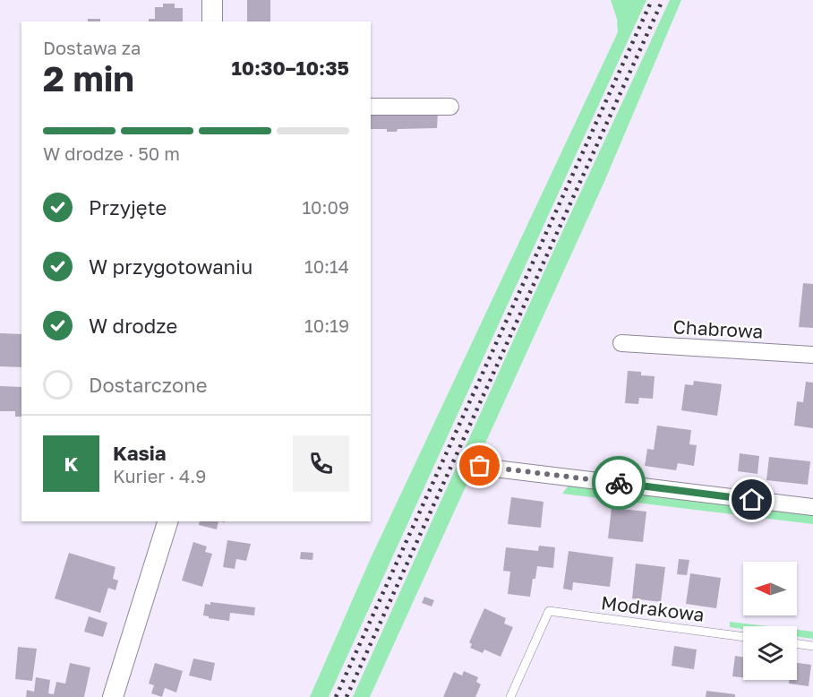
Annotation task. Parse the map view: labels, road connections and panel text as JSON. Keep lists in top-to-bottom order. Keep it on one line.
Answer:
{"streets":{"street":["Chabrowa"],"lane":["Modrakowa"]},"north":"left","page":{"heading":["2 min","Dostawa za","10:30–10:35"],"panel":["Kasia","Kurier · 4.9"],"bar":"W drodze · 50 m","list":[["Przyjęte","10:09"],["W przygotowaniu","10:14"],["W drodze","10:19"],"Dostarczone"],"round":"K"}}
